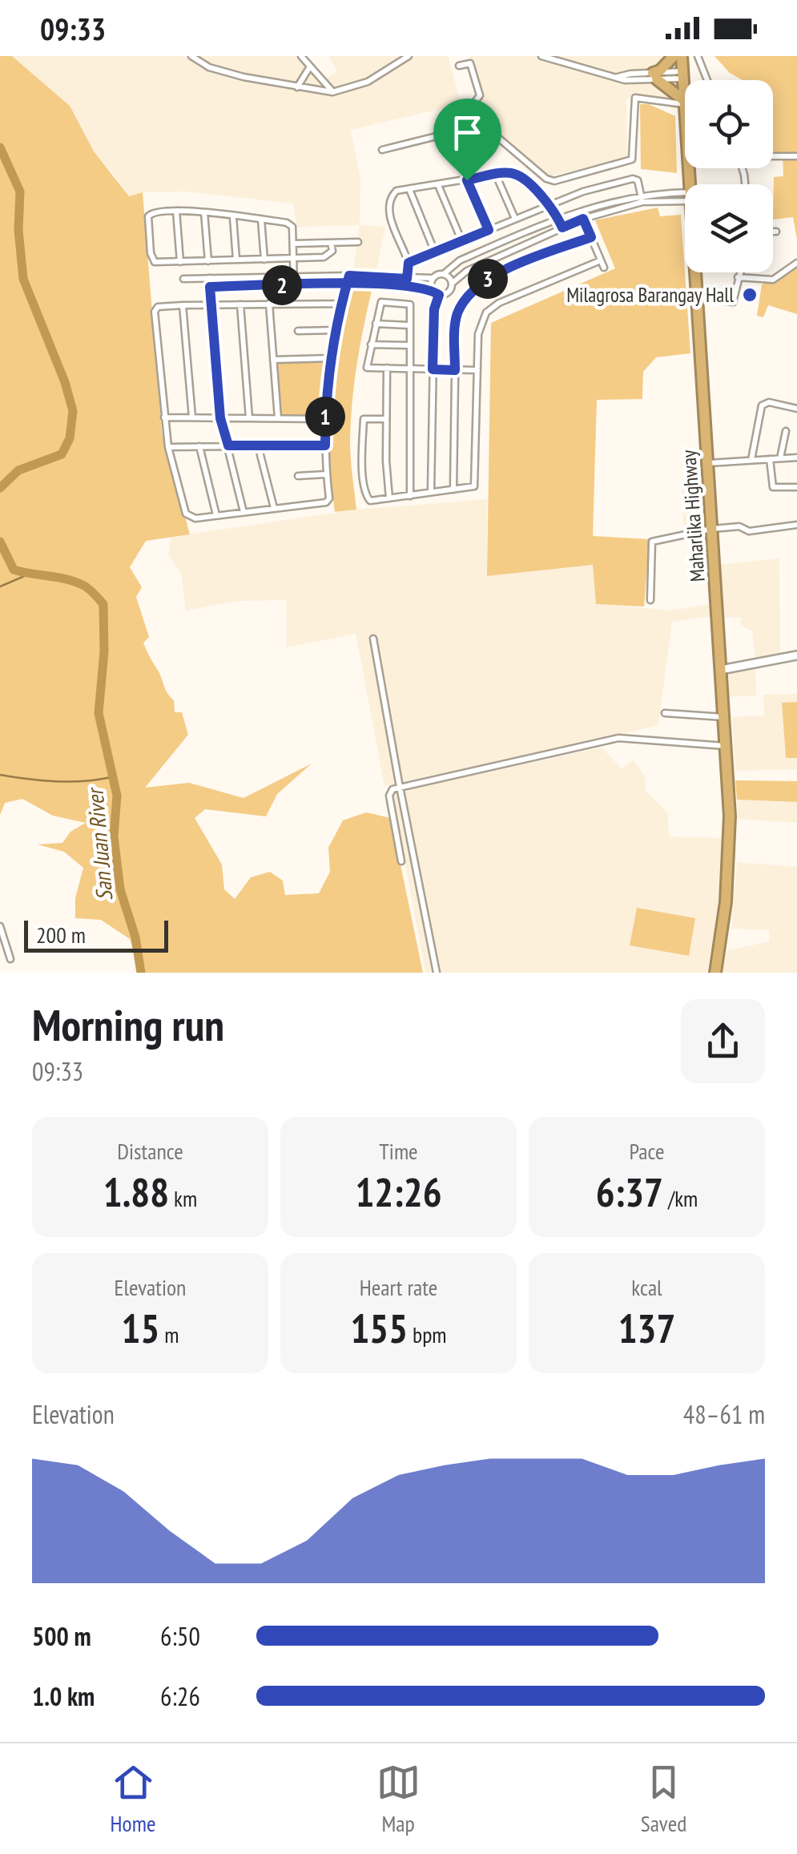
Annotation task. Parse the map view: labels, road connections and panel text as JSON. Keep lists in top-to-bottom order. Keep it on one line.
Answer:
{"streets":{"highway":["Maharlika Highway"]},"water":["San Juan River"],"places":["Milagrosa Barangay Hall"],"scale_bar":"200 m","page":{"status":"09:33","pins":["3","2","1"],"scale":"200 m","heading":["Morning run","09:33"],"stats":[["Distance","1.88 km"],["Time","12:26"],["Pace","6:37 /km"],["Elevation","15 m"],["Heart rate","155 bpm"],["kcal","137"]],"chart":["Elevation","48–61 m"],"list":[{"name":"500 m","note":"6:50"},{"name":"1.0 km","note":"6:26"}],"tabs":["Home","Map","Saved"]}}
